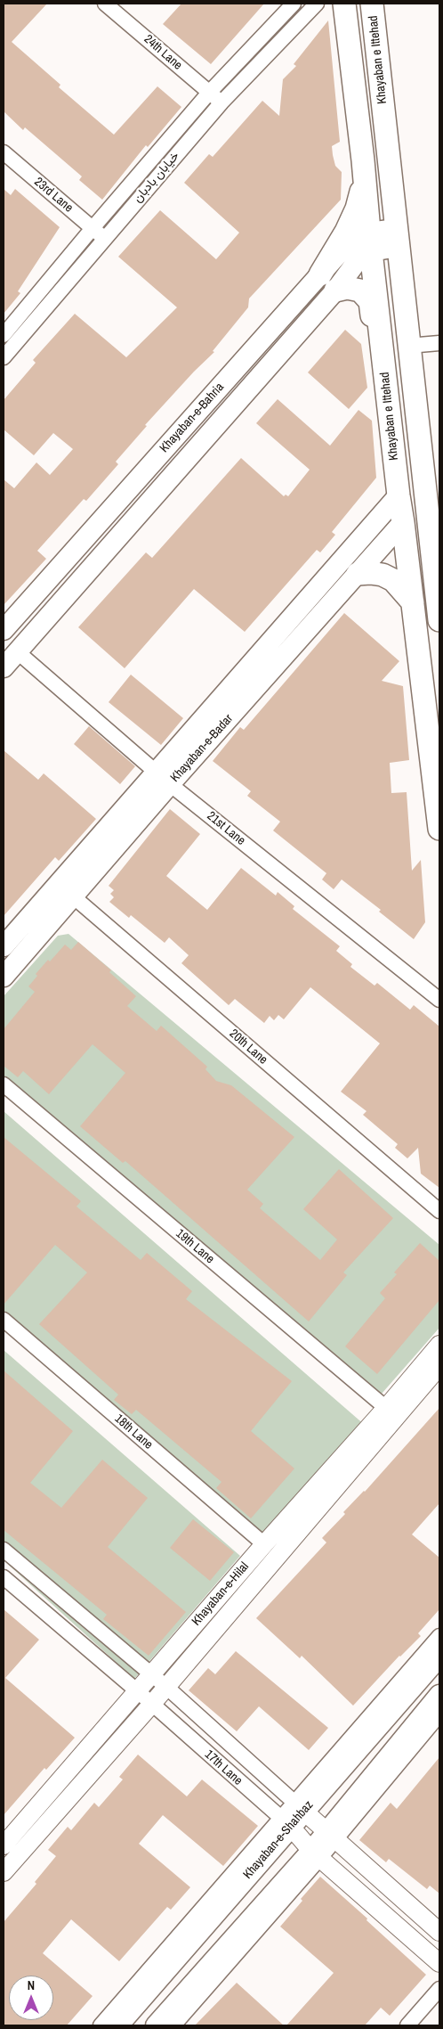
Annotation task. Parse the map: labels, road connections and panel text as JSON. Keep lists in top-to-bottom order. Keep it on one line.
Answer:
{"streets":{"main road":["Khayaban e Ittehad","Khayaban-e-Bahria","Khayaban-e-Badar","Khayaban-e-Shahbaz"],"street":["24th Lane","خیابان بادبان","23rd Lane","21st Lane","20th Lane","19th Lane","18th Lane","Khayaban-e-Hilal","17th Lane"]},"crossings":[["24th Lane","خیابان بادبان"],["Khayaban e Ittehad","Khayaban-e-Bahria"],["Khayaban e Ittehad","Khayaban-e-Badar"],["خیابان بادبان","23rd Lane"],["Khayaban-e-Bahria","21st Lane"],["Khayaban-e-Badar","21st Lane"],["Khayaban-e-Badar","20th Lane"],["19th Lane","Khayaban-e-Hilal"],["18th Lane","Khayaban-e-Hilal"],["Khayaban-e-Hilal","17th Lane"],["17th Lane","Khayaban-e-Shahbaz"]],"north":"top"}
